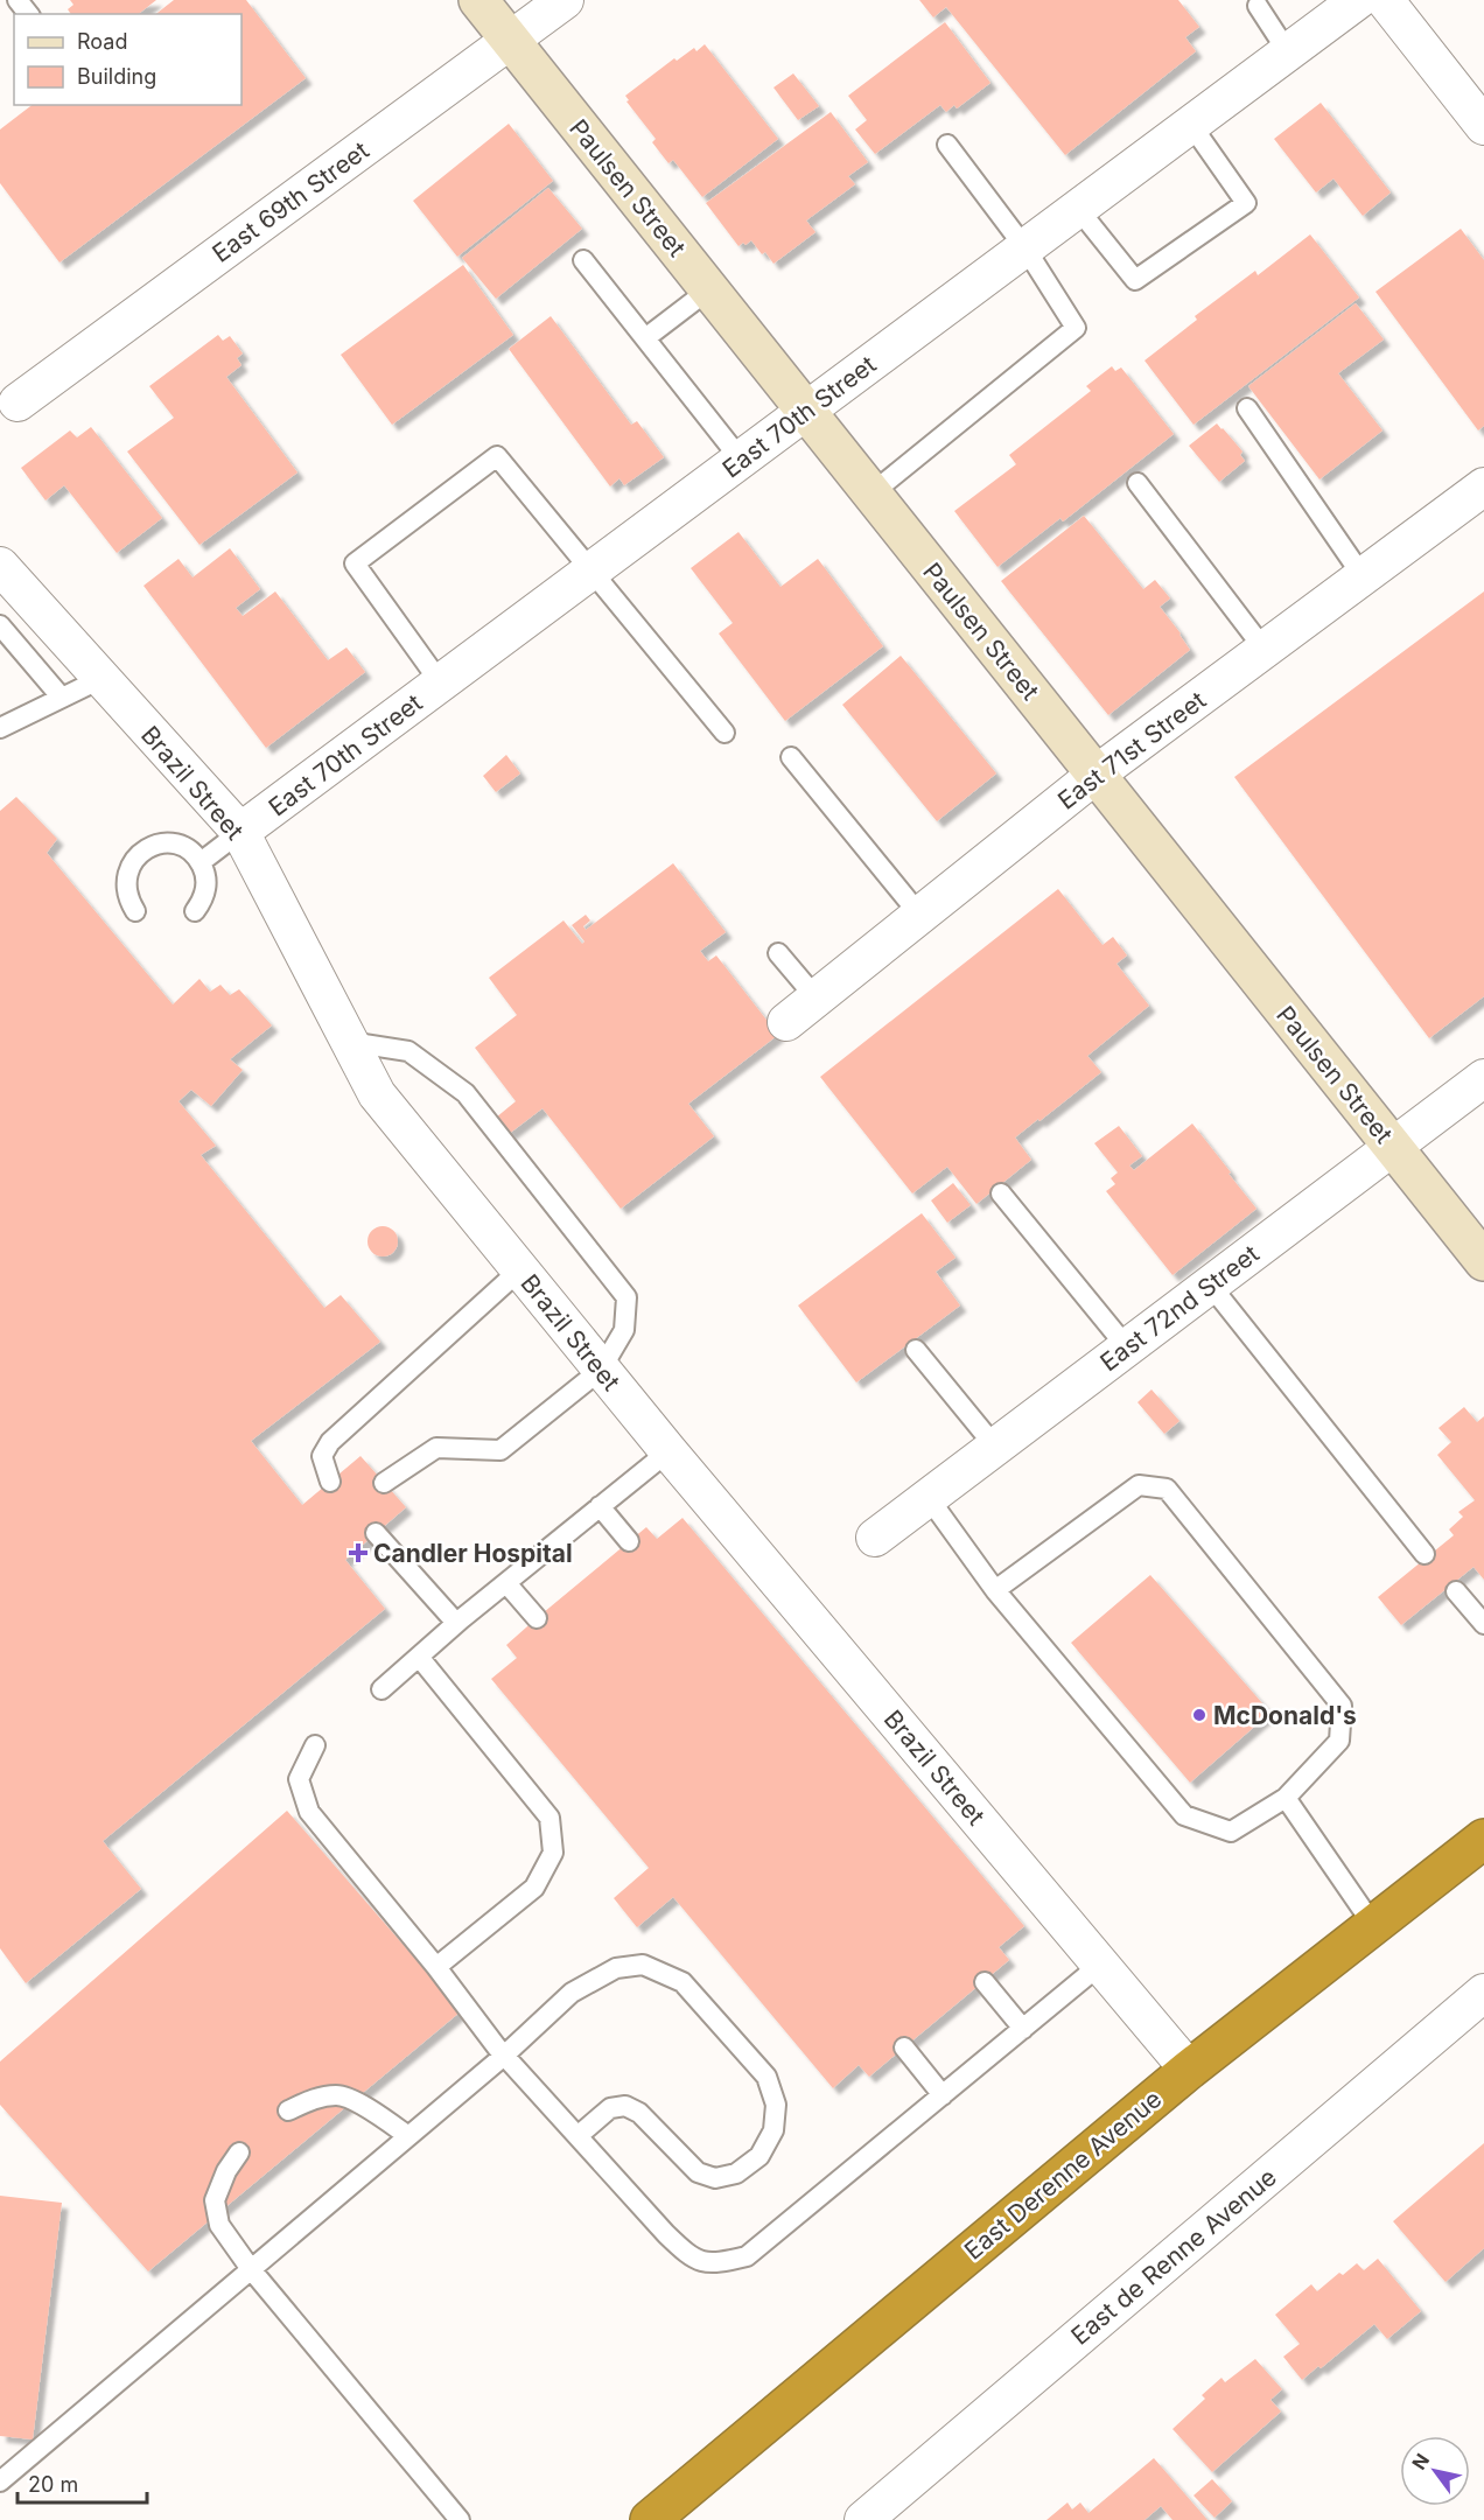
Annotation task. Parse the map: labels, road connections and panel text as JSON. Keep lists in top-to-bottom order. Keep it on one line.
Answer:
{"streets":{"highway":["East Derenne Avenue"],"street":["Paulsen Street","East 69th Street","East 70th Street","East 71st Street","Brazil Street","East 72nd Street","East de Renne Avenue"]},"crossings":[["Paulsen Street","East 69th Street"],["Paulsen Street","East 70th Street"],["Paulsen Street","East 71st Street"],["Paulsen Street","East 72nd Street"],["East 70th Street","Brazil Street"],["Brazil Street","East Derenne Avenue"]],"places":{"health":["Candler Hospital"],"other":["McDonald's"]},"legend":["Road","Building"],"scale_bar":"20 m","north":"top left"}
